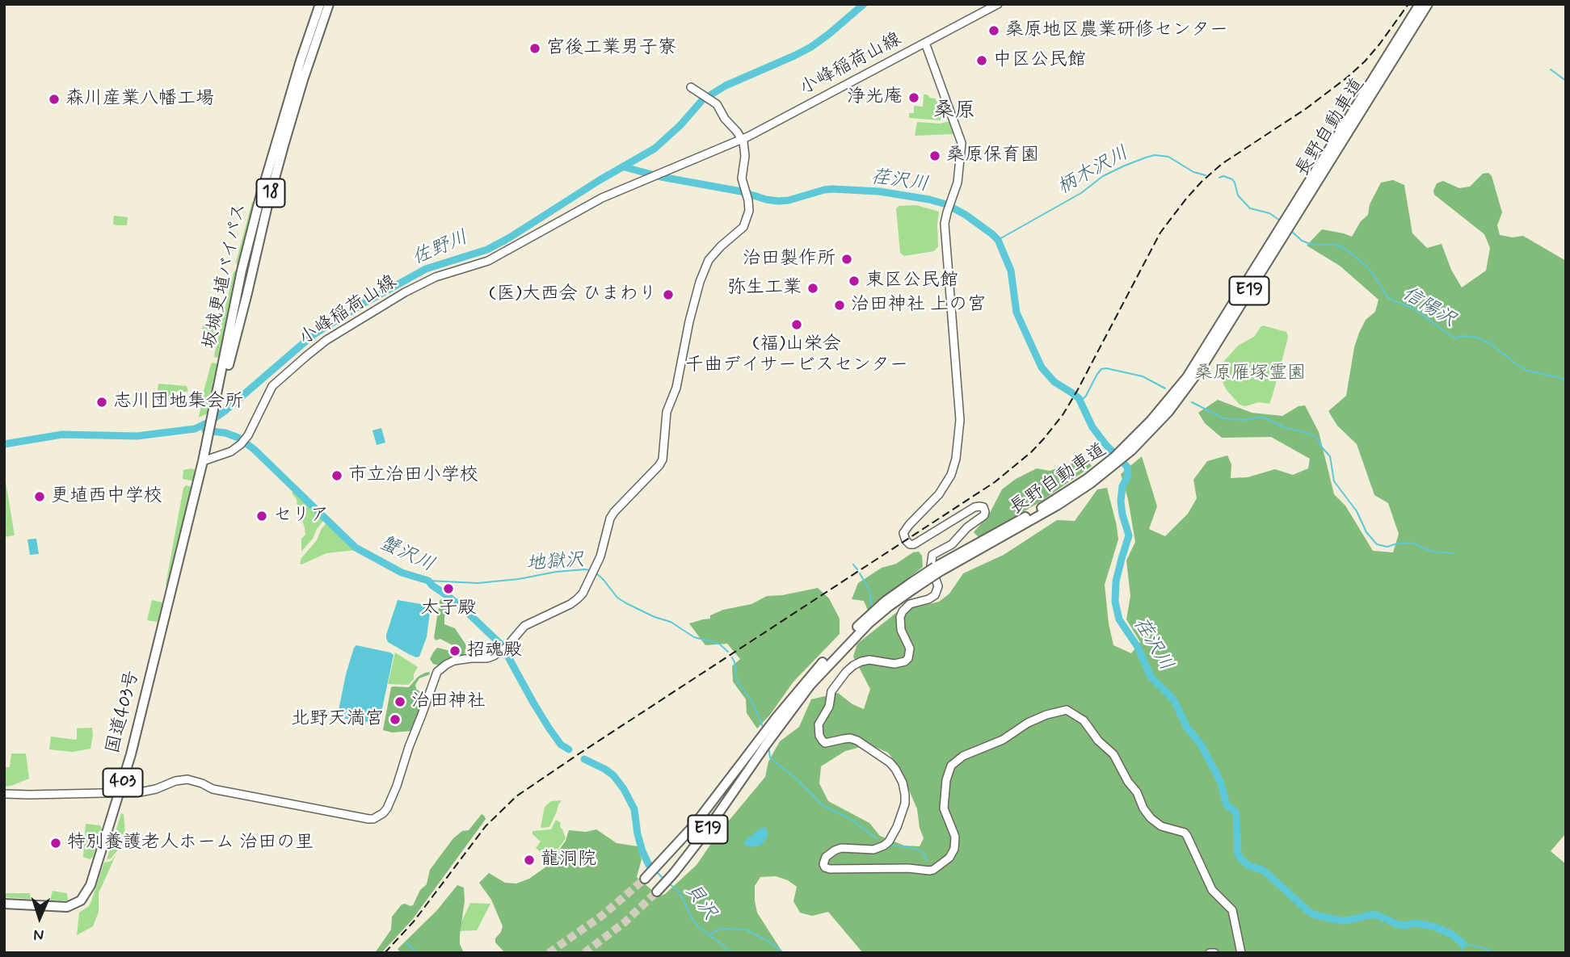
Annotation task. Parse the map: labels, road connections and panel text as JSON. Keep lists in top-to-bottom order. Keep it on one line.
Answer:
{"streets":{"highway":["長野自動車道","18","坂城更埴バイパス","E19","国道403号","403"],"main road":["小峰稲荷山線"]},"crossings":[["小峰稲荷山線","坂城更埴バイパス"],["小峰稲荷山線","国道403号"],["坂城更埴バイパス","国道403号"]],"districts":["桑原"],"water":["柄木沢川","荏沢川","佐野川","信陽沢","蟹沢川","地獄沢","貝沢"],"parks":["桑原雁塚霊園"],"places":["桑原地区農業研修センター","宮後工業男子寮","中区公民館","浄光庵","森川産業八幡工場","桑原保育園","治田製作所","東区公民館","弥生工業","(医)大西会 ひまわり","治田神社 上の宮","(福)山栄会 千曲デイサービスセンター","志川団地集会所","市立治田小学校","更埴西中学校","セリア","太子殿","招魂殿","治田神社","北野天満宮","特別養護老人ホーム 治田の里","龍洞院"],"north":"bottom"}
